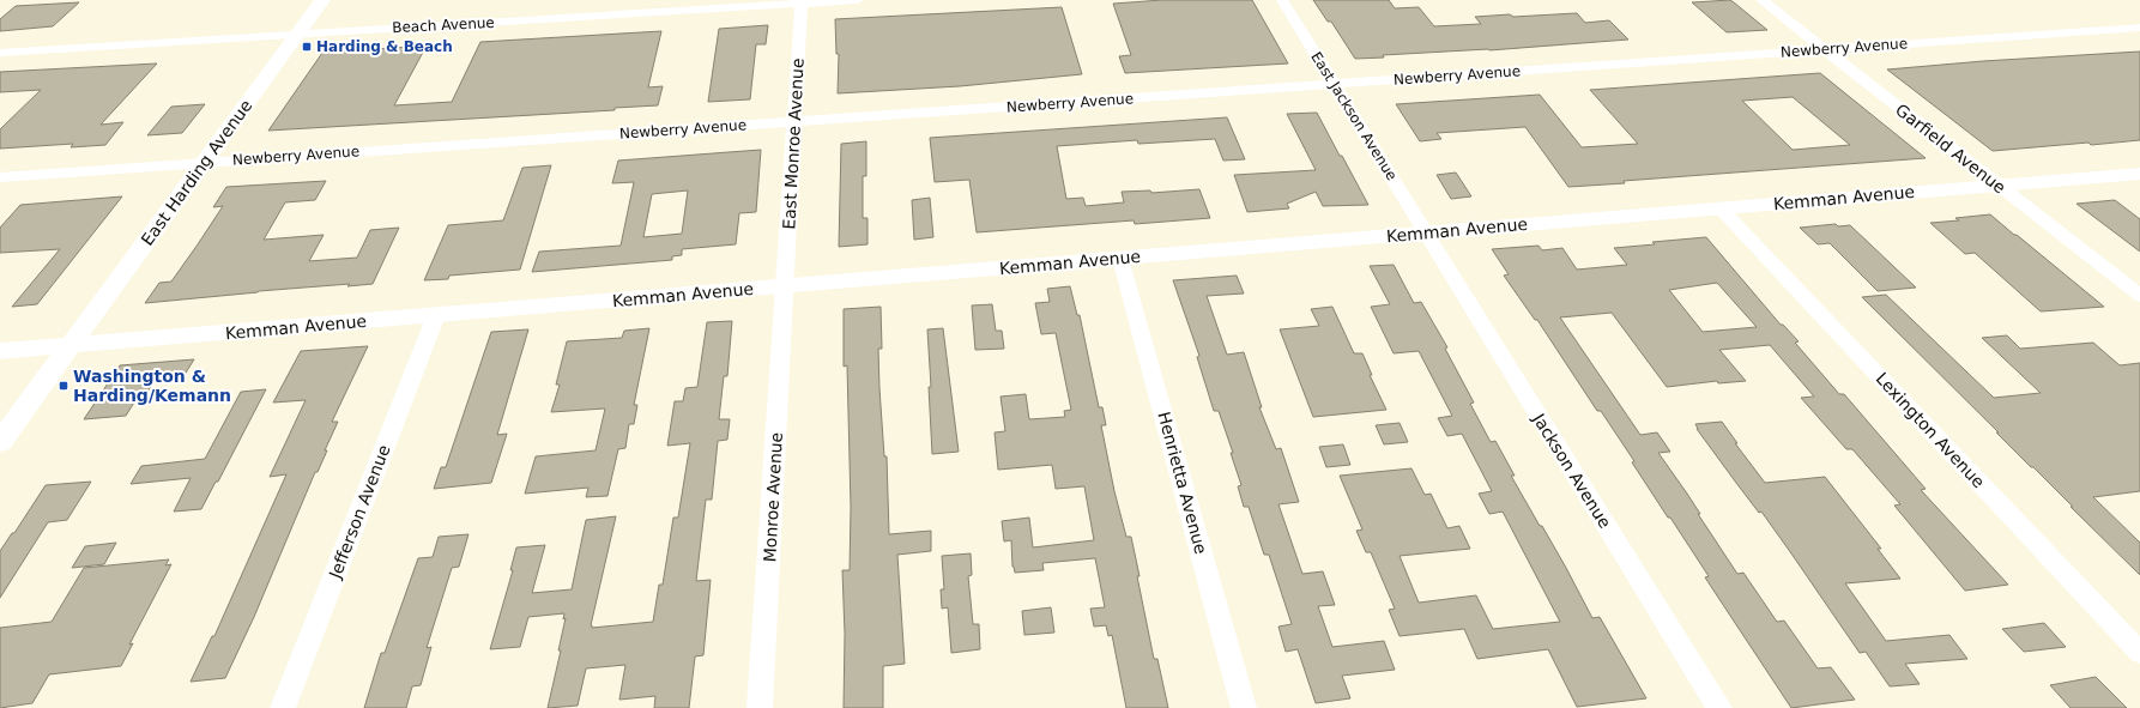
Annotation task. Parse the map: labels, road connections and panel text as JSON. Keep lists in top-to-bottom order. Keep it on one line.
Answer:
{"streets":{"street":["Beach Avenue","Newberry Avenue","East Jackson Avenue","East Monroe Avenue","Garfield Avenue","East Harding Avenue","Kemman Avenue","Lexington Avenue","Jackson Avenue","Henrietta Avenue","Monroe Avenue","Jefferson Avenue"]},"crossings":[["Beach Avenue","East Monroe Avenue"],["Beach Avenue","East Harding Avenue"],["Newberry Avenue","East Jackson Avenue"],["Newberry Avenue","East Monroe Avenue"],["Newberry Avenue","Garfield Avenue"],["Newberry Avenue","East Harding Avenue"],["East Jackson Avenue","Kemman Avenue"],["East Jackson Avenue","Jackson Avenue"],["East Monroe Avenue","Kemman Avenue"],["East Monroe Avenue","Monroe Avenue"],["Garfield Avenue","Kemman Avenue"],["East Harding Avenue","Kemman Avenue"],["Kemman Avenue","Lexington Avenue"],["Kemman Avenue","Jackson Avenue"],["Kemman Avenue","Henrietta Avenue"],["Kemman Avenue","Monroe Avenue"],["Kemman Avenue","Jefferson Avenue"]],"places":{"transit":["Harding & Beach","Washington & Harding/Kemann"]}}
